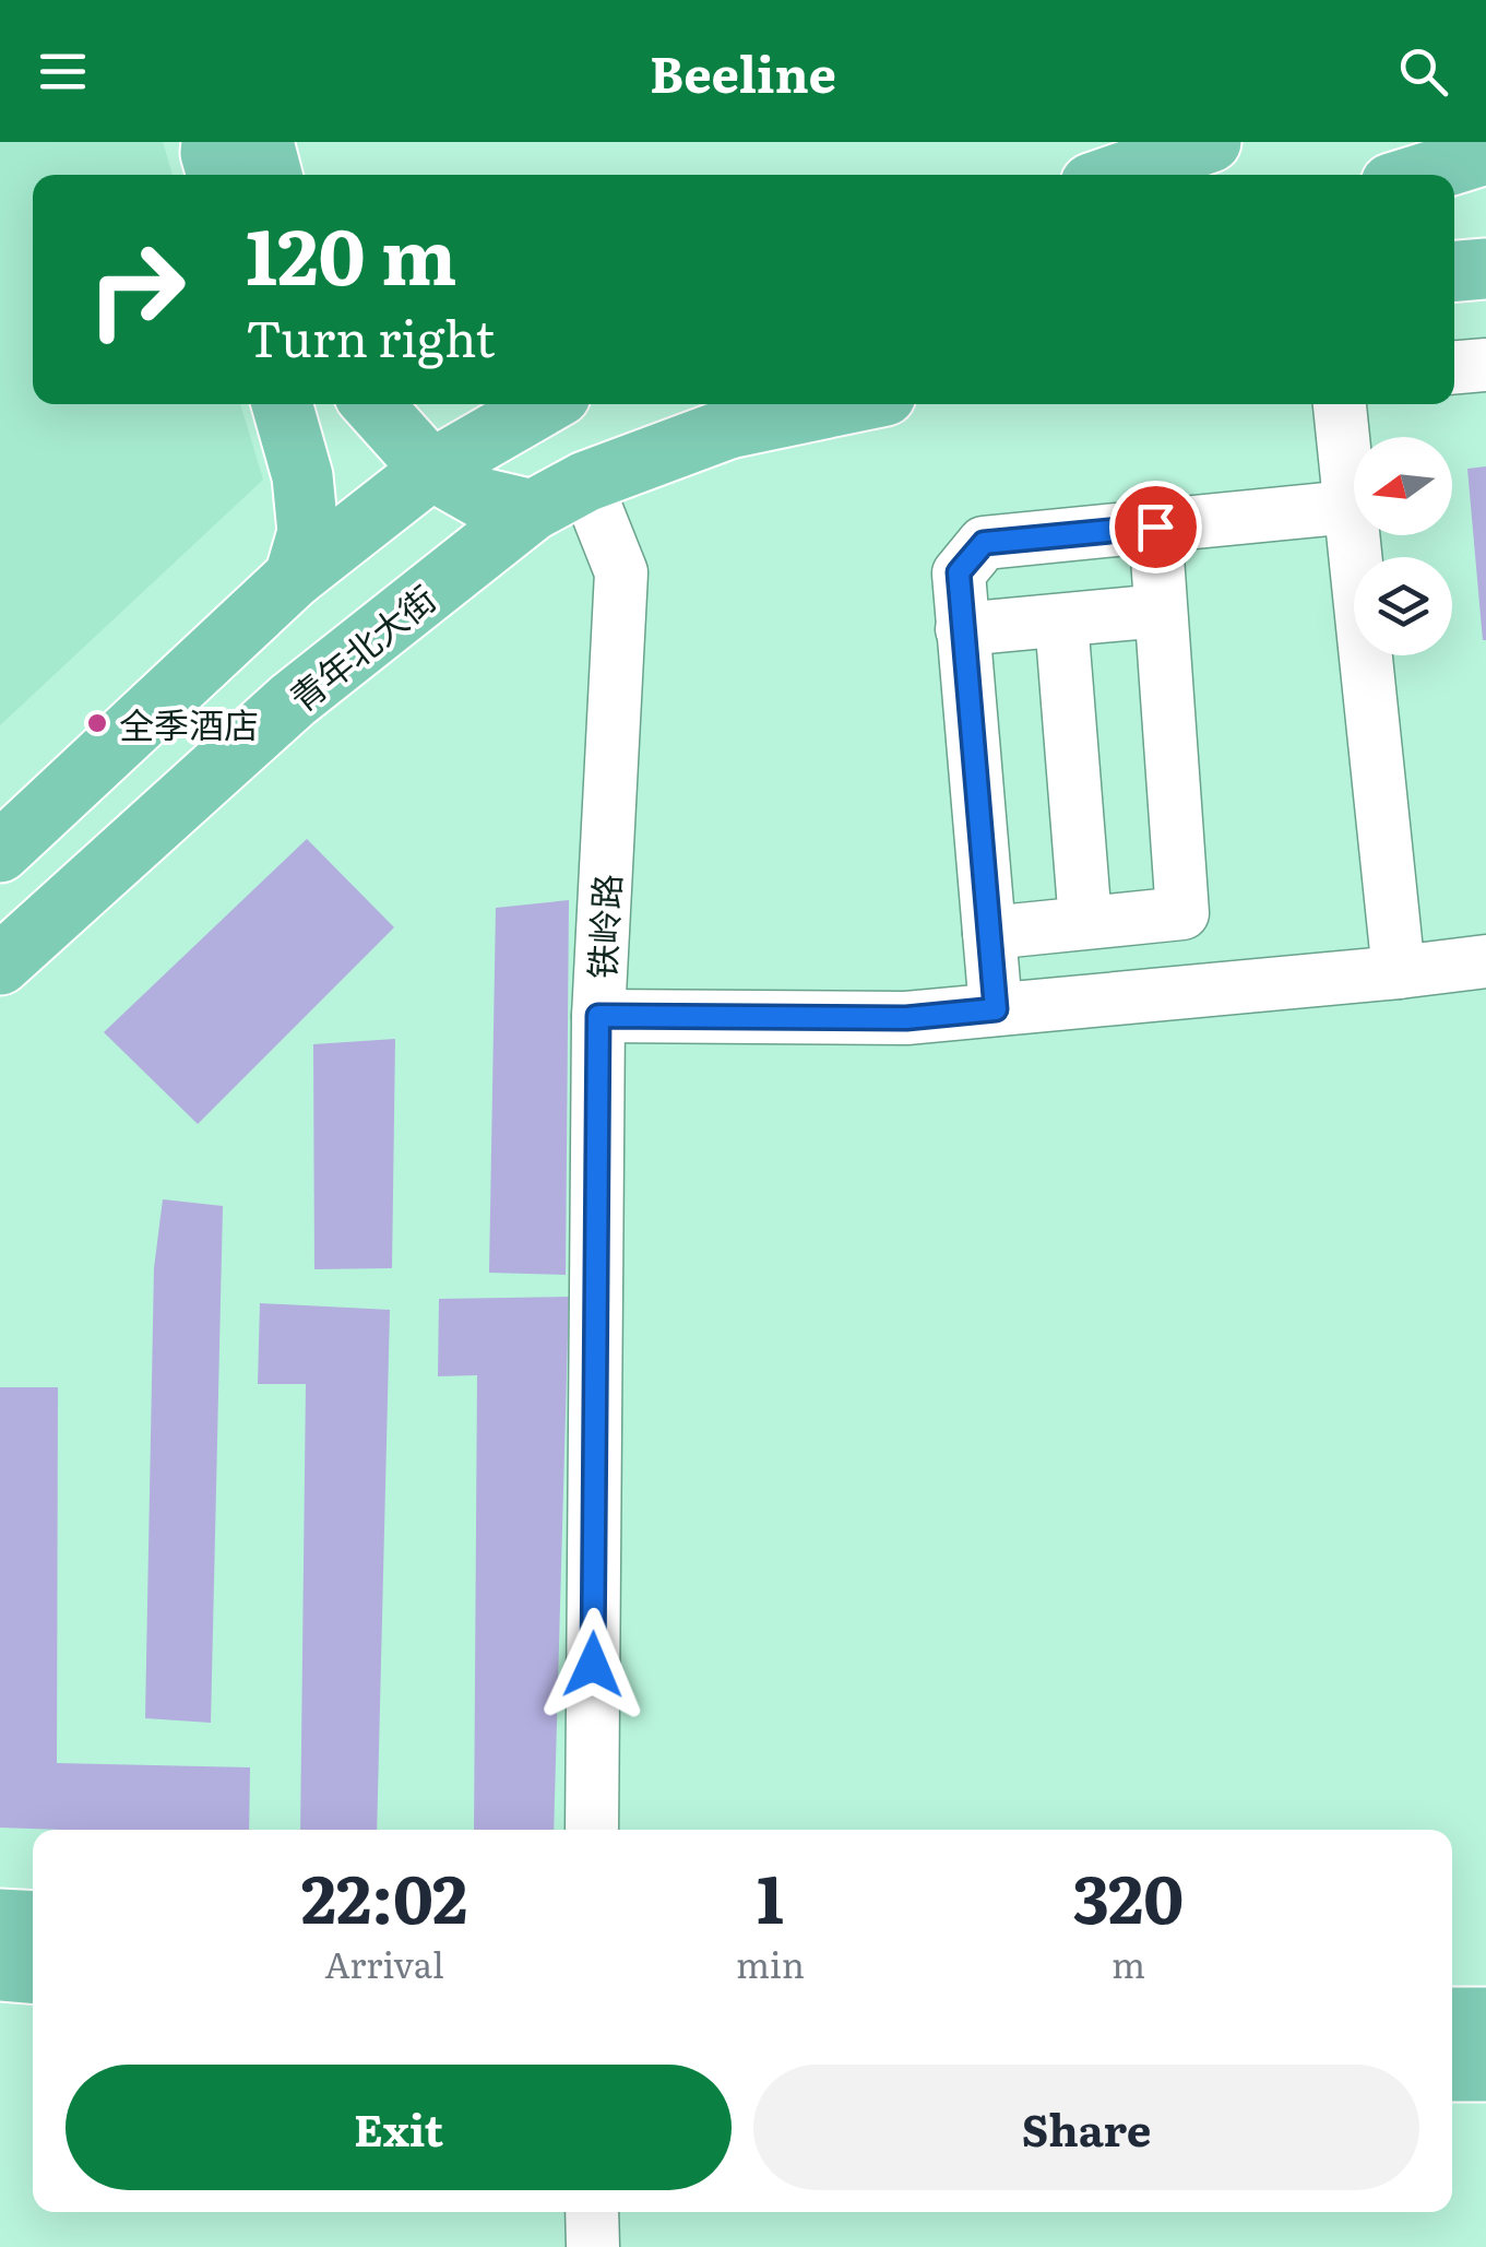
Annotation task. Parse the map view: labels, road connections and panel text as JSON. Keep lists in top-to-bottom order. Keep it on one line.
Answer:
{"streets":{"main road":["青年北大街"],"street":["铁岭路"]},"crossings":[["青年北大街","铁岭路"]],"places":["全季酒店"],"north":"left","page":{"header":"Beeline","turn":["120 m","Turn right"],"eta":["22:02","Arrival","1","min","320","m"],"buttons":["Exit","Share"]}}
